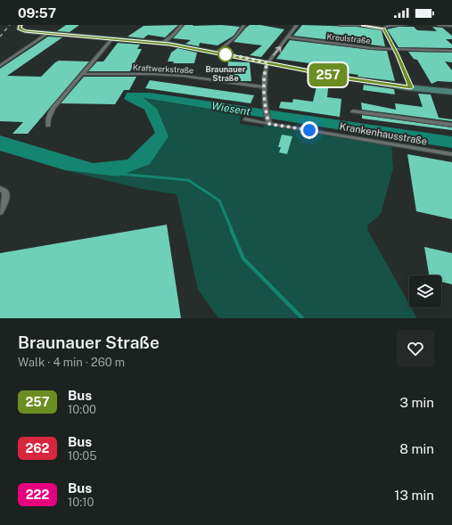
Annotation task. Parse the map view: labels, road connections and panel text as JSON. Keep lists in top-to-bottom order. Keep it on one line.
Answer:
{"streets":{"street":["Kreulstraße","Kraftwerkstraße","Krankenhausstraße"]},"water":["Wiesent"],"places":["Braunauer Straße"],"lines":["bus line 257"],"page":{"status":"09:57","on_map":"257","heading":["Braunauer Straße","Walk · 4 min · 260 m"],"list":[{"mark":"257","name":"Bus","note":"10:00","value":"3 min"},{"mark":"262","name":"Bus","note":"10:05","value":"8 min"},{"mark":"222","name":"Bus","note":"10:10","value":"13 min"}]}}
